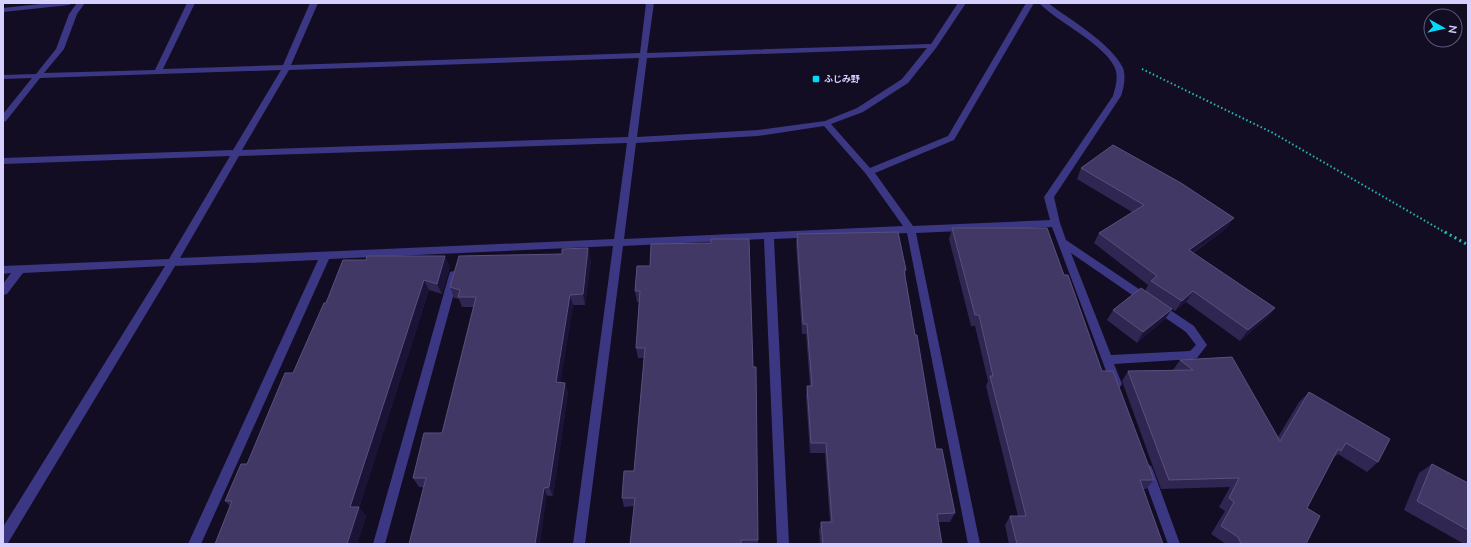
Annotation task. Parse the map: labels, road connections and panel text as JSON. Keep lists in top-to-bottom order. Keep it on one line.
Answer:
{"places":{"transit":["ふじみ野"]},"north":"right"}
